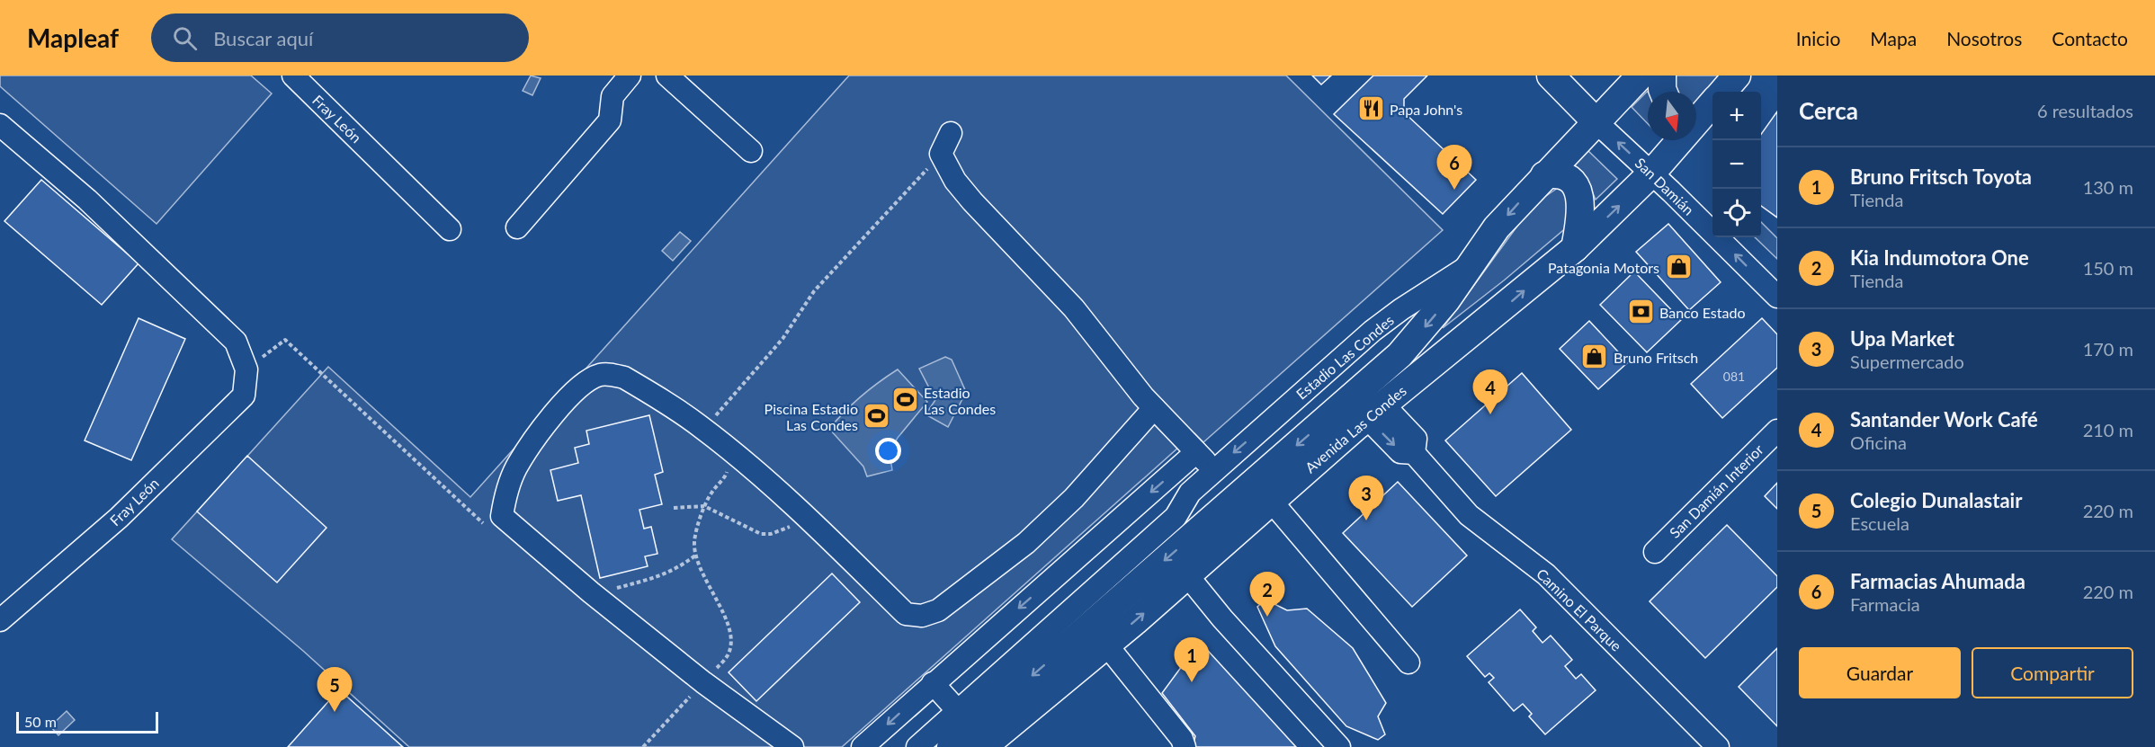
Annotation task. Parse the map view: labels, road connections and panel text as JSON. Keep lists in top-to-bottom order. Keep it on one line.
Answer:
{"streets":{"main road":["San Damián","Avenida Las Condes"],"street":["Fray León","Estadio Las Condes","San Damián Interior","Camino El Parque"]},"crossings":[["San Damián","Avenida Las Condes"],["Estadio Las Condes","Avenida Las Condes"],["Avenida Las Condes","Camino El Parque"]],"one_way":["San Damián","Estadio Las Condes"],"places":{"restaurant":["Papa John's"],"shop":["Patagonia Motors","Bruno Fritsch"],"bank":["Banco Estado"],"sports":["Estadio Las Condes","Piscina Estadio Las Condes"]},"house_numbers":["081"],"scale_bar":"50 m","north":"bottom","page":{"header":"Mapleaf","search":"Buscar aquí","nav":["Inicio","Mapa","Nosotros","Contacto"],"heading":["Cerca","6 resultados"],"map_buttons":["+","−"],"pins":["6","4","3","2","1","5"],"list":[{"mark":"1","name":"Bruno Fritsch Toyota","note":"Tienda","value":"130 m"},{"mark":"2","name":"Kia Indumotora One","note":"Tienda","value":"150 m"},{"mark":"3","name":"Upa Market","note":"Supermercado","value":"170 m"},{"mark":"4","name":"Santander Work Café","note":"Oficina","value":"210 m"},{"mark":"5","name":"Colegio Dunalastair","note":"Escuela","value":"220 m"},{"mark":"6","name":"Farmacias Ahumada","note":"Farmacia","value":"220 m"}],"buttons":["Guardar","Compartir"],"scale":"50 m"}}
